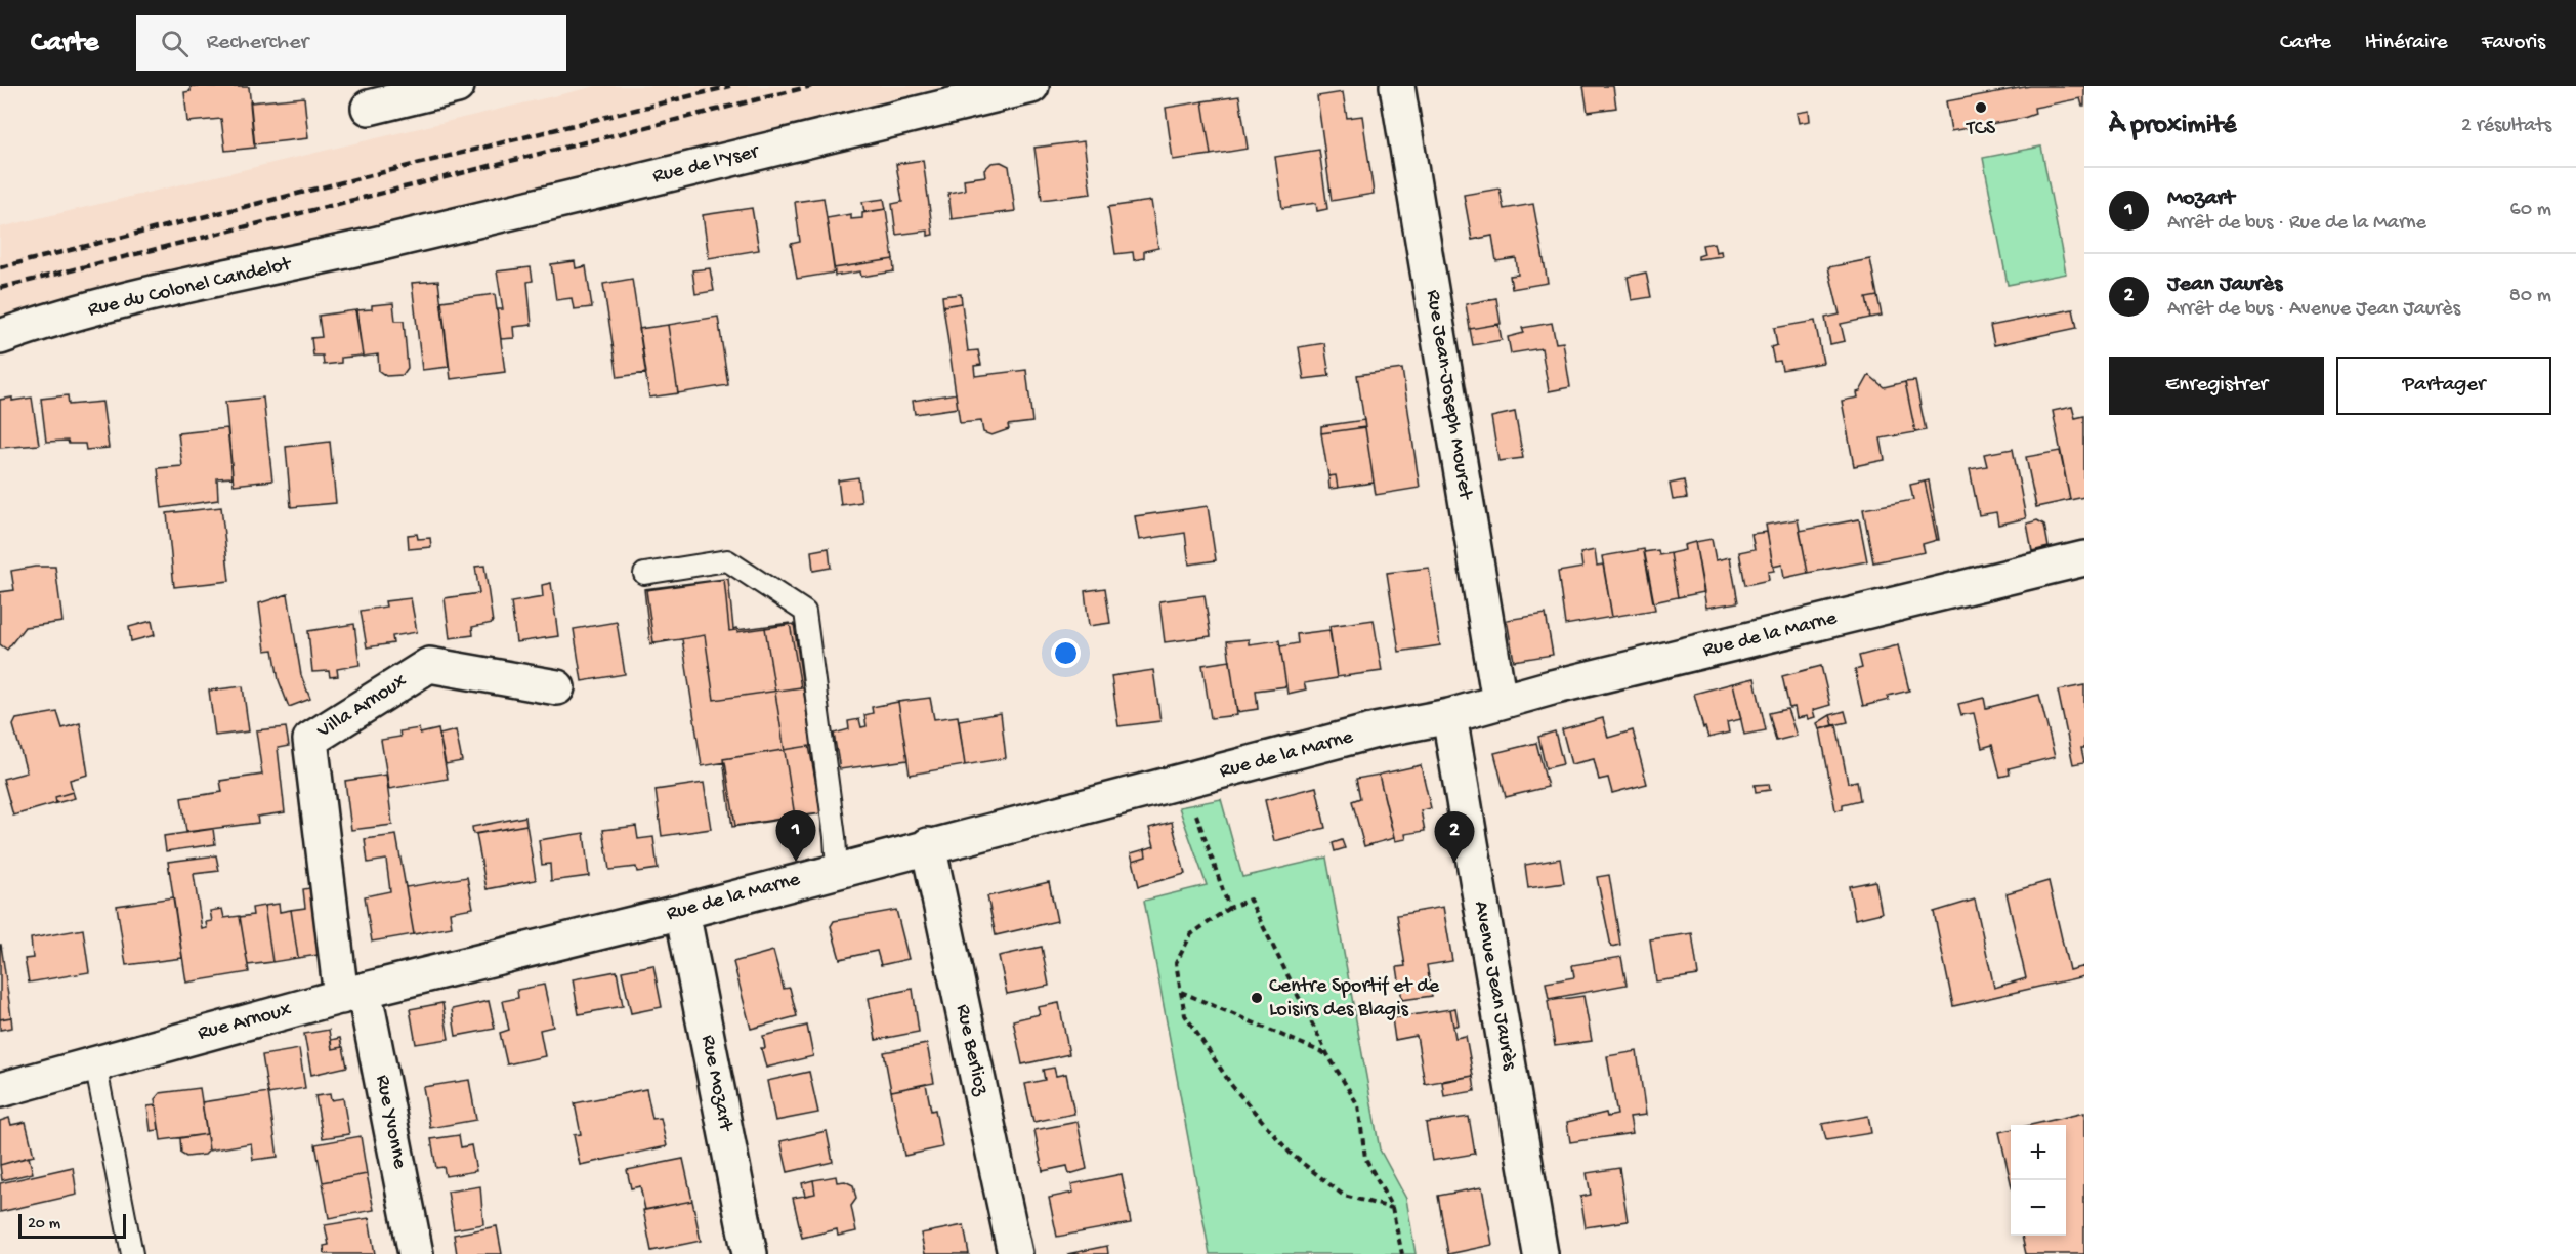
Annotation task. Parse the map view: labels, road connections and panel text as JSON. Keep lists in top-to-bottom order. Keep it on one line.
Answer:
{"streets":{"street":["Rue de l'Yser","Rue du Colonel Candelot","Rue Jean-Joseph Mouret","Rue de la Marne","Villa Arnoux","Avenue Jean Jaurès","Rue Arnoux","Rue Berlioz","Rue Mozart","Rue Yvonne"]},"crossings":[["Rue de l'Yser","Rue du Colonel Candelot"],["Rue Jean-Joseph Mouret","Rue de la Marne"],["Rue de la Marne","Avenue Jean Jaurès"],["Rue de la Marne","Rue Arnoux"],["Rue de la Marne","Rue Berlioz"],["Rue de la Marne","Rue Mozart"],["Villa Arnoux","Rue Arnoux"],["Villa Arnoux","Rue Yvonne"],["Rue Arnoux","Rue Yvonne"]],"places":["TCS","Centre Sportif et de Loisirs des Blagis"],"scale_bar":"20 m","page":{"header":"Carte","search":"Rechercher","nav":["Carte","Itinéraire","Favoris"],"heading":["À proximité","2 résultats"],"list":[{"mark":"1","name":"Mozart","note":"Arrêt de bus · Rue de la Marne","value":"60 m"},{"mark":"2","name":"Jean Jaurès","note":"Arrêt de bus · Avenue Jean Jaurès","value":"80 m"}],"buttons":["Enregistrer","Partager"],"pins":["1","2"],"map_buttons":["+","−"],"scale":"20 m"}}
